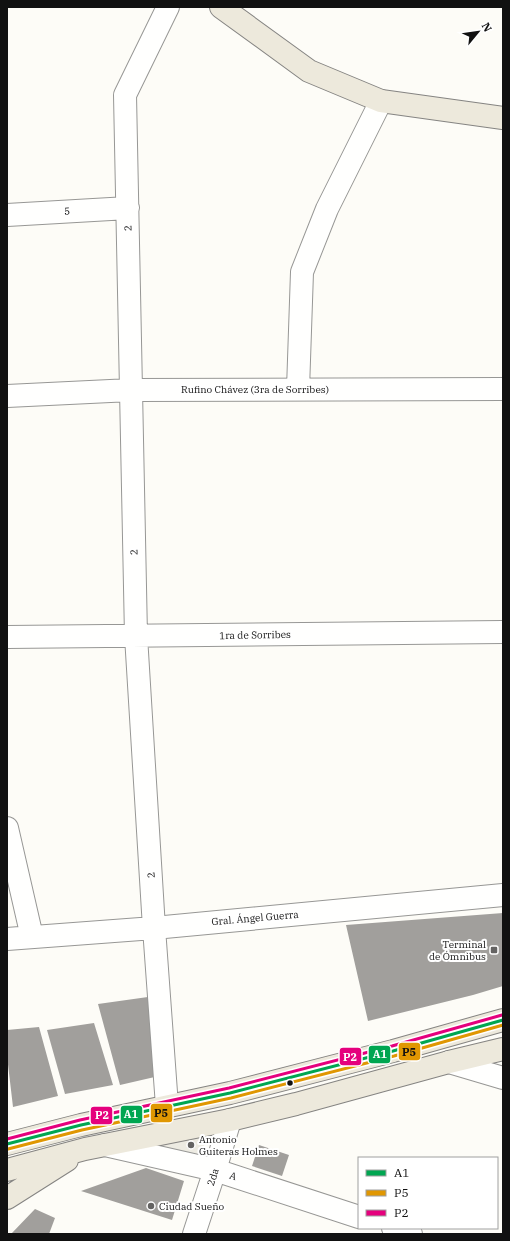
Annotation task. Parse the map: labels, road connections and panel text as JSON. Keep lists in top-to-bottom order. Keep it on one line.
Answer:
{"streets":{"street":["5","2","Rufino Chávez (3ra de Sorribes)","1ra de Sorribes","Gral. Ángel Guerra","A","2da"]},"crossings":[["5","2"],["2","Rufino Chávez (3ra de Sorribes)"],["2","1ra de Sorribes"],["2","Gral. Ángel Guerra"],["A","2da"]],"places":{"transit":["Terminal de Ómnibus"],"other":["Antonio Guiteras Holmes","Ciudad Sueño"]},"lines":["transit line P2","transit line A1","transit line P5"],"legend":["A1","P5","P2"],"north":"top right"}
